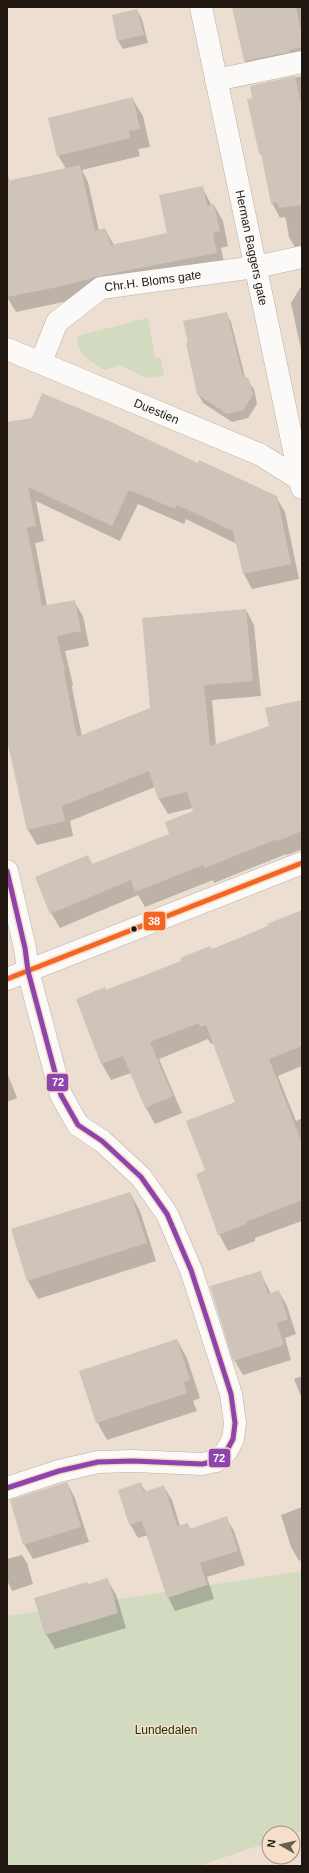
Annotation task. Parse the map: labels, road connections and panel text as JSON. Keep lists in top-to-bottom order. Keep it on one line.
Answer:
{"streets":{"street":["Herman Baggers gate","Chr.H. Bloms gate","Duestien"]},"crossings":[["Herman Baggers gate","Chr.H. Bloms gate"],["Herman Baggers gate","Duestien"],["Chr.H. Bloms gate","Duestien"]],"parks":["Lundedalen"],"lines":["transit line 38","transit line 72"],"north":"left"}
